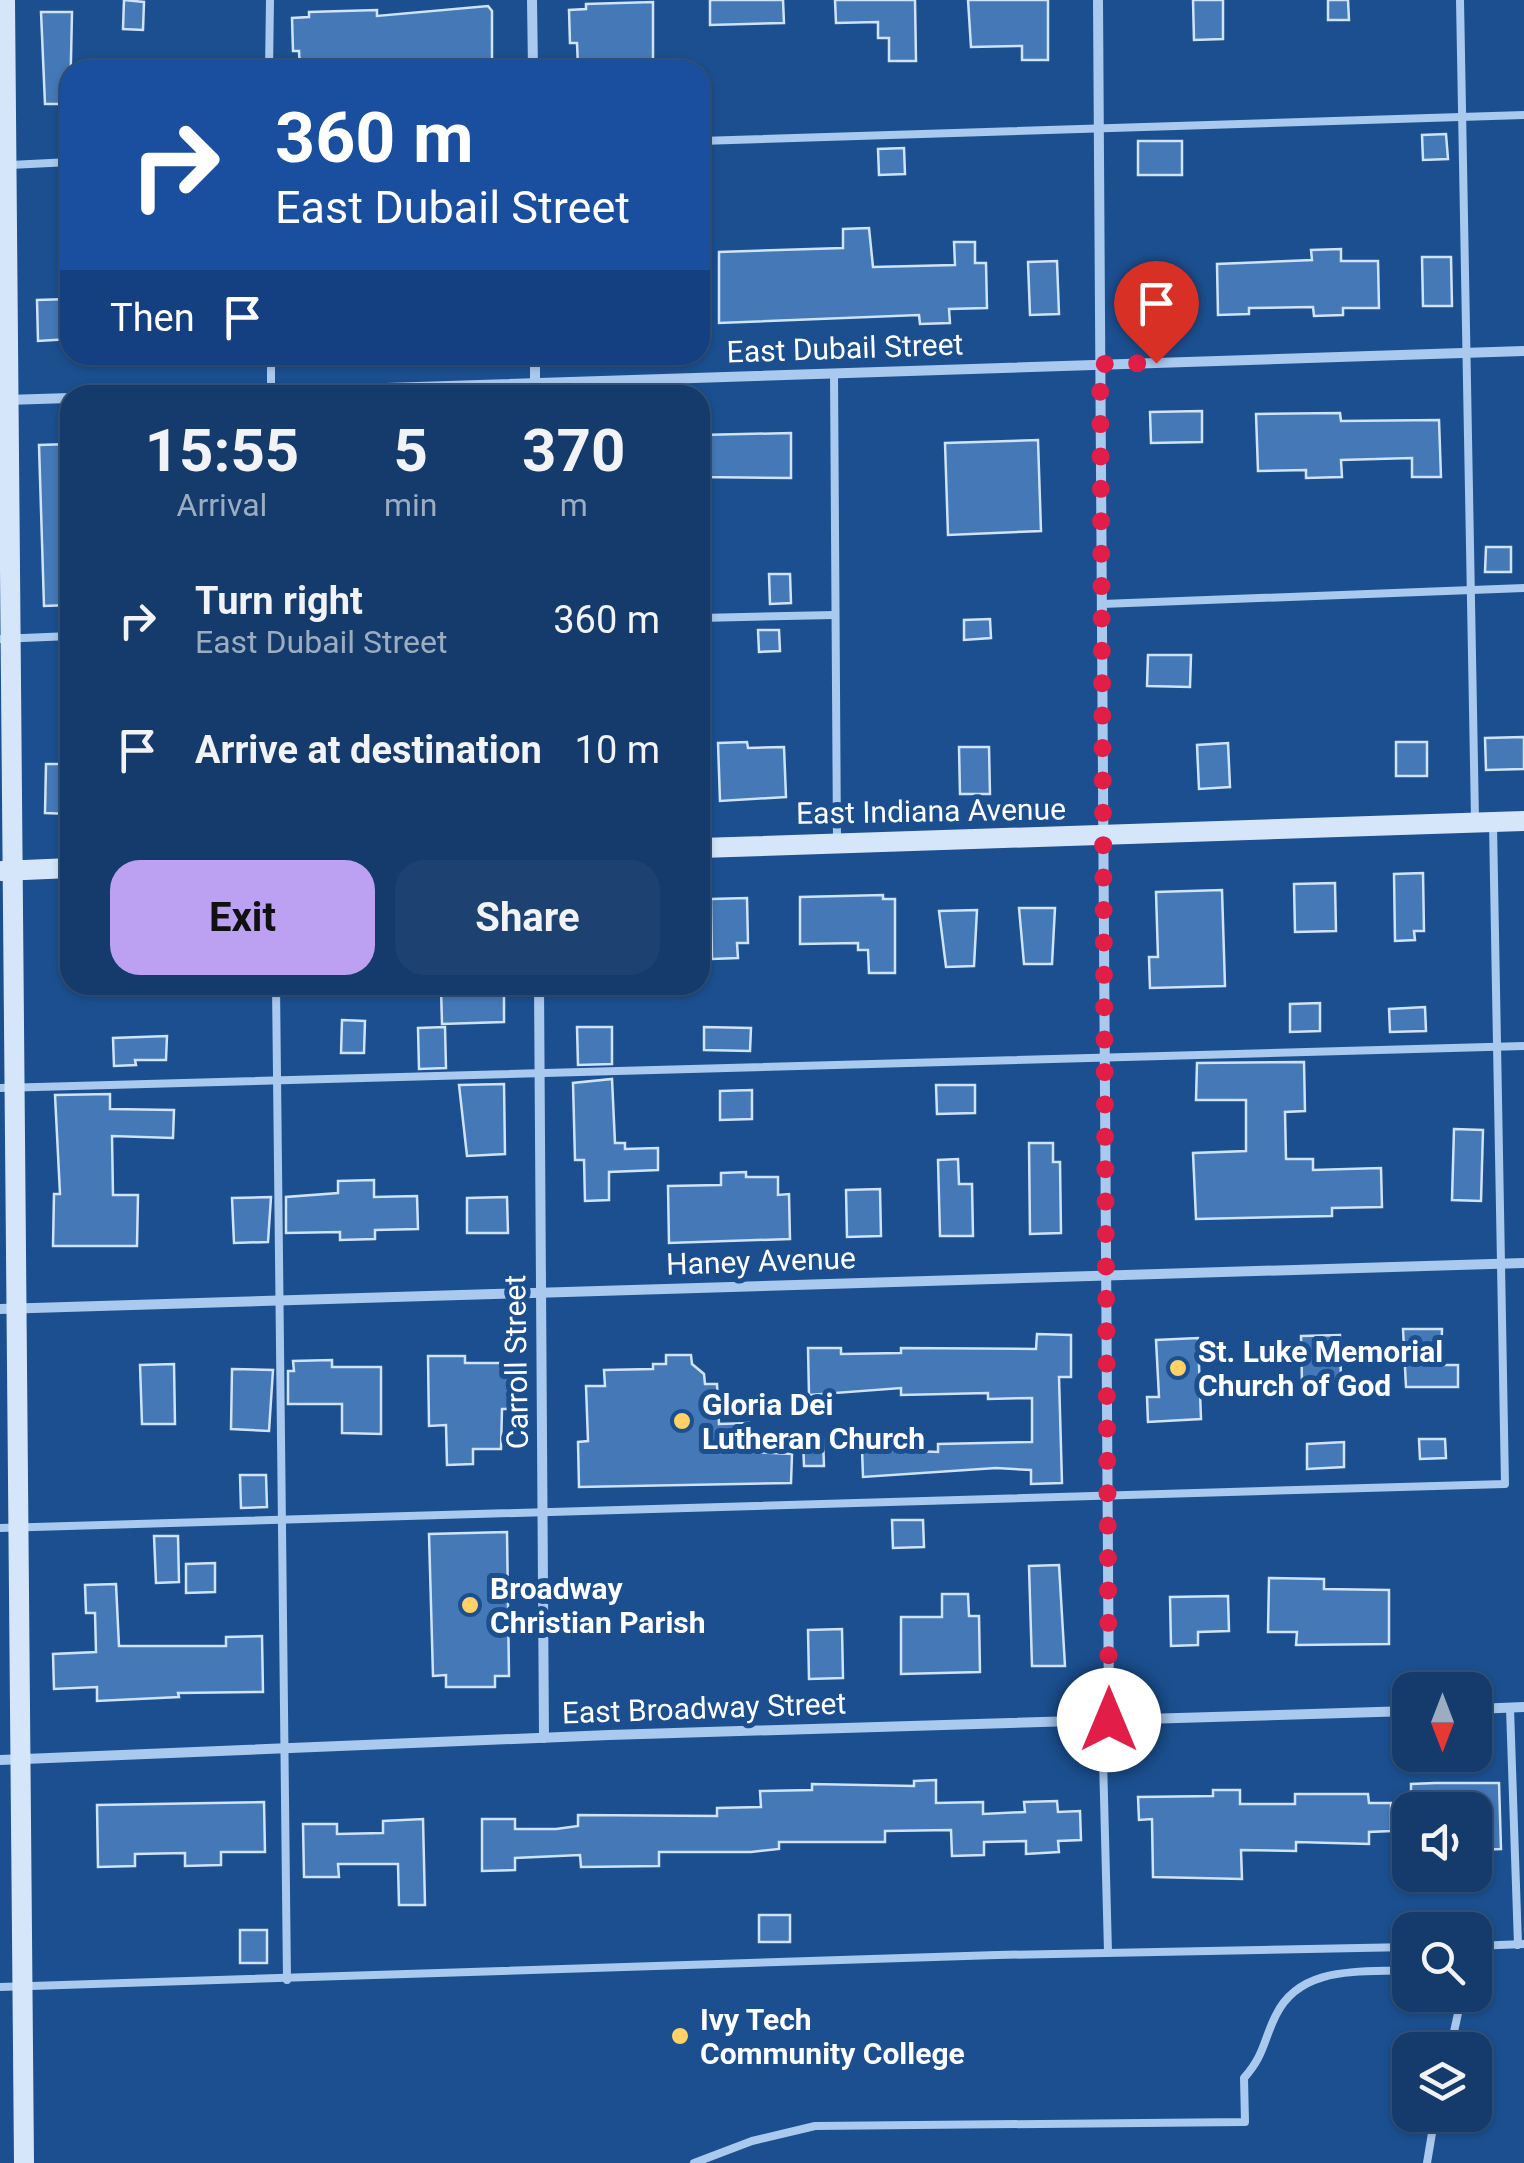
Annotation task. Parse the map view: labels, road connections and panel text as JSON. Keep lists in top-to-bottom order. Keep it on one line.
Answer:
{"streets":{"street":["East Dubail Street","East Indiana Avenue","Haney Avenue","Carroll Street","East Broadway Street"]},"crossings":[["Haney Avenue","Carroll Street"],["Carroll Street","East Broadway Street"]],"places":["St. Luke Memorial Church of God","Gloria Dei Lutheran Church","Broadway Christian Parish","Ivy Tech Community College"],"north":"bottom","page":{"turn":["360 m","East Dubail Street"],"then":"Then","eta":["15:55","Arrival","5","min","370","m"],"list":[{"name":"Turn right","note":"East Dubail Street","value":"360 m"},{"name":"Arrive at destination","value":"10 m"}],"buttons":["Exit","Share"]}}
